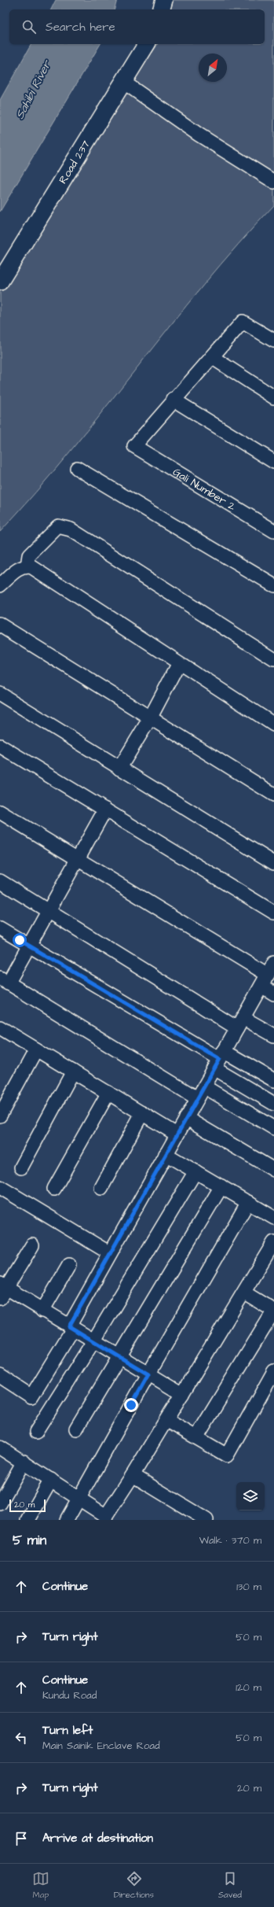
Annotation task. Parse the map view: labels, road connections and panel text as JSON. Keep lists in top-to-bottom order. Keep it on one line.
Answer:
{"streets":{"street":["Road 237","Gali Number 2"]},"water":["Sahibi River"],"scale_bar":"20 m","north":"top right","page":{"search":"Search here","scale":"20 m","heading":["5 min","Walk · 370 m"],"list":[["Continue","130 m"],["Turn right","50 m"],["Continue","Kundu Road","120 m"],["Turn left","Main Sainik Enclave Road","50 m"],["Turn right","20 m"],"Arrive at destination"],"nav":["Map","Directions","Saved"]}}
